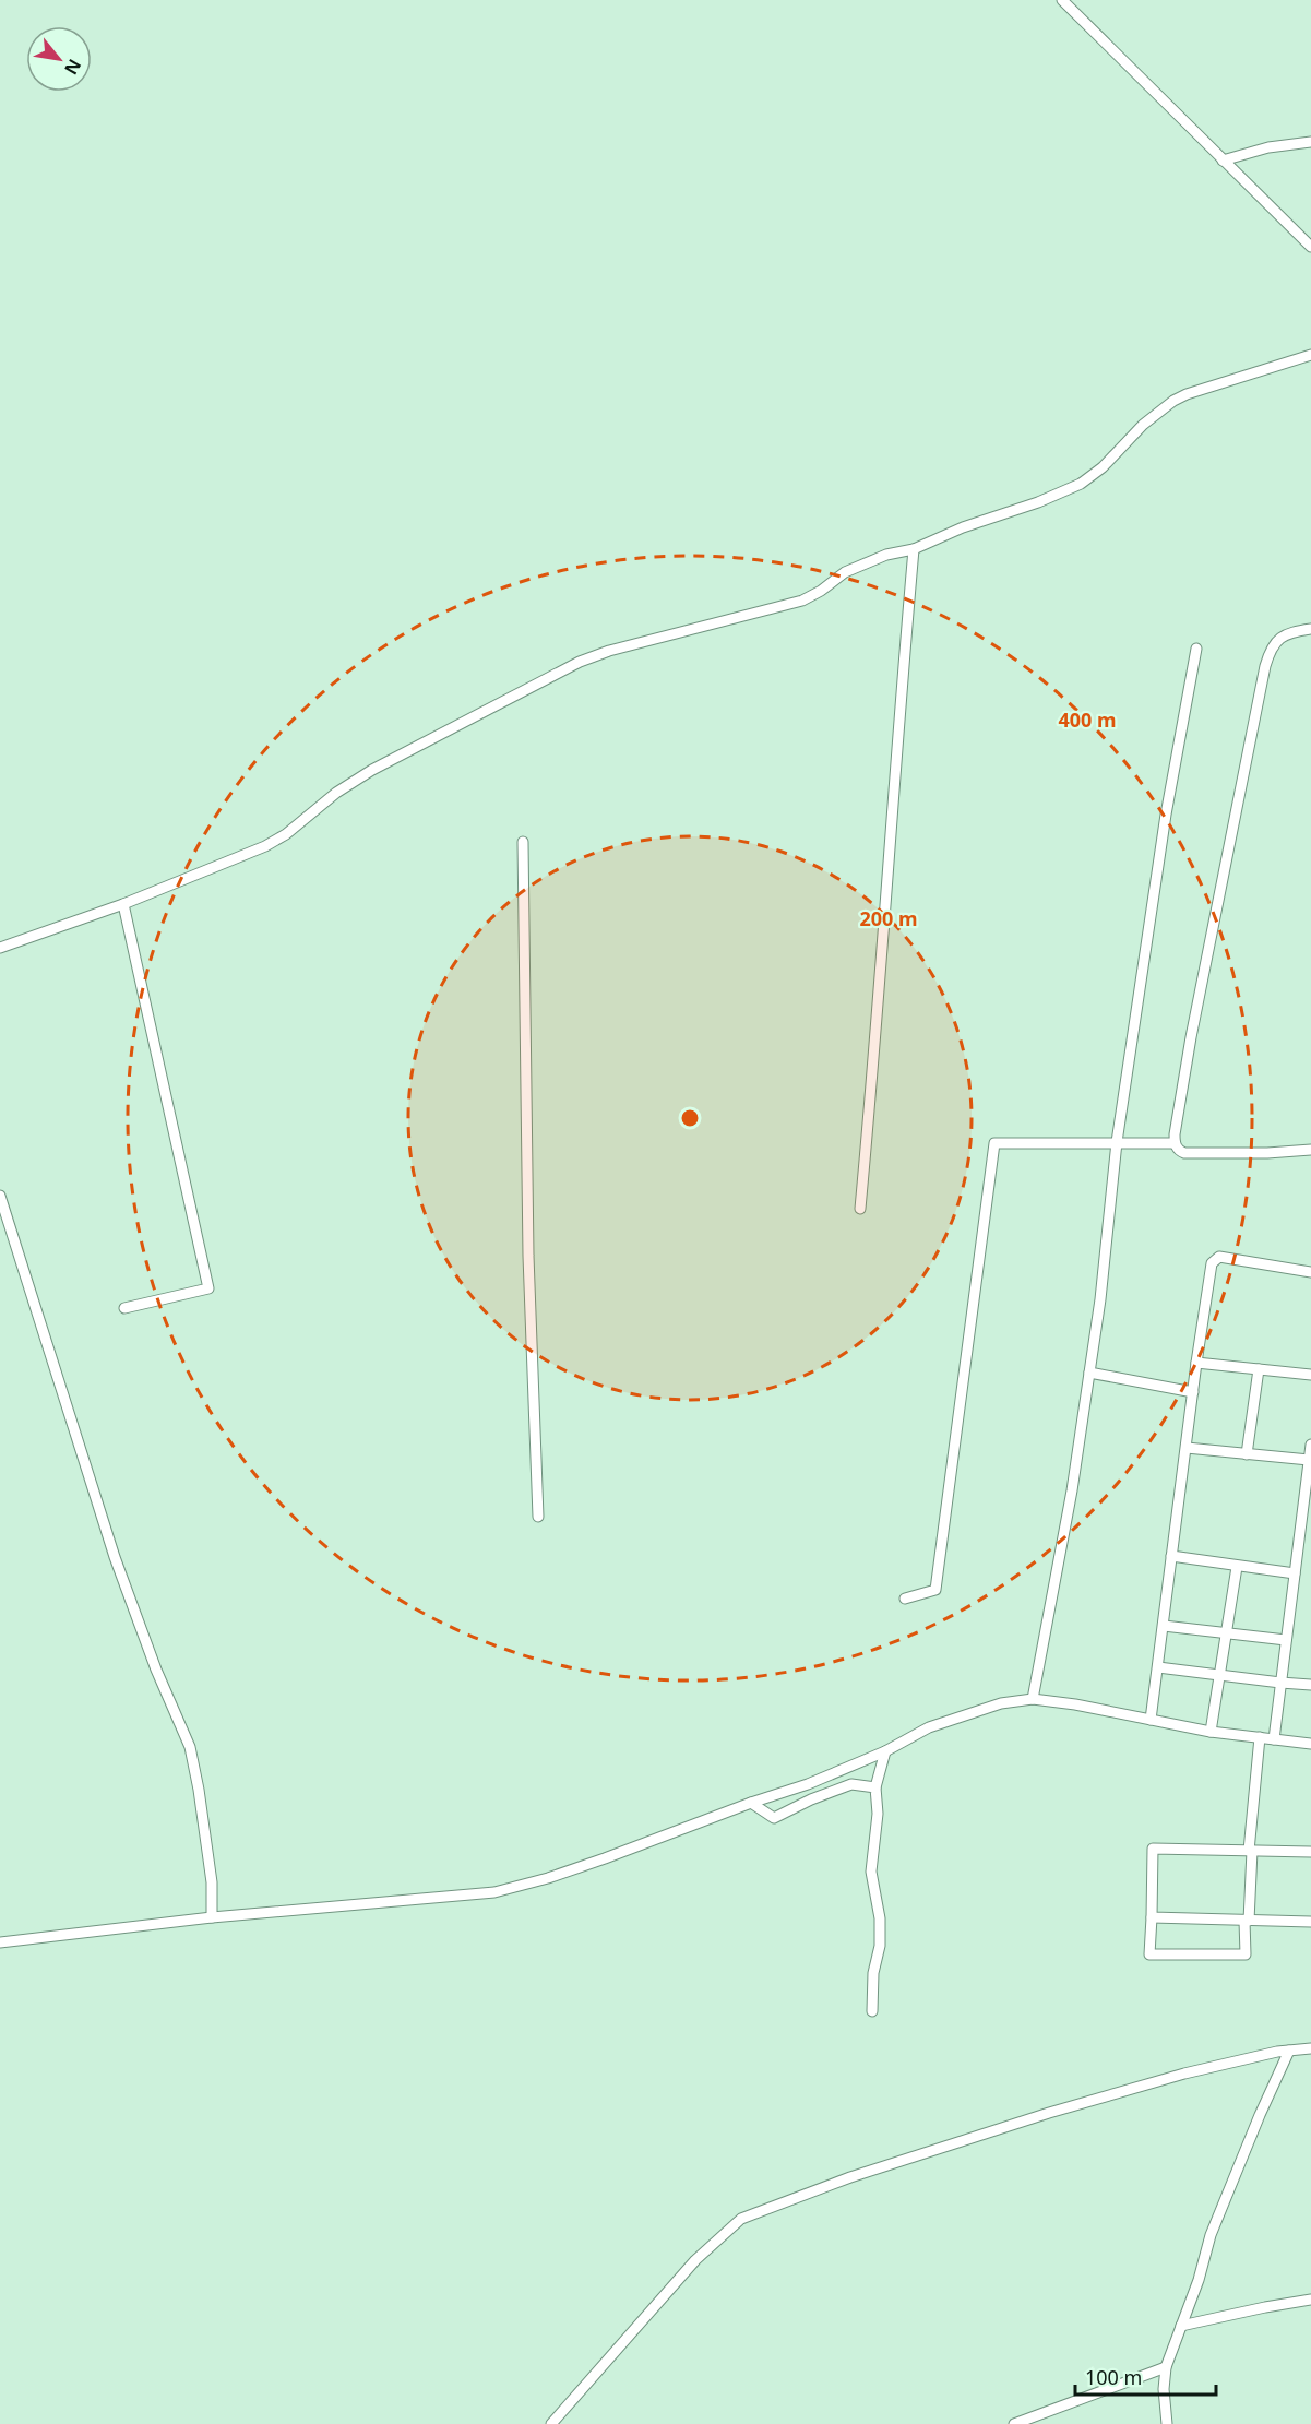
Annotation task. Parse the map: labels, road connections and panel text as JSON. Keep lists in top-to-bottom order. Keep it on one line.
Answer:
{"scale_bar":"100 m","north":"bottom right","rings":["400 m","200 m"]}
